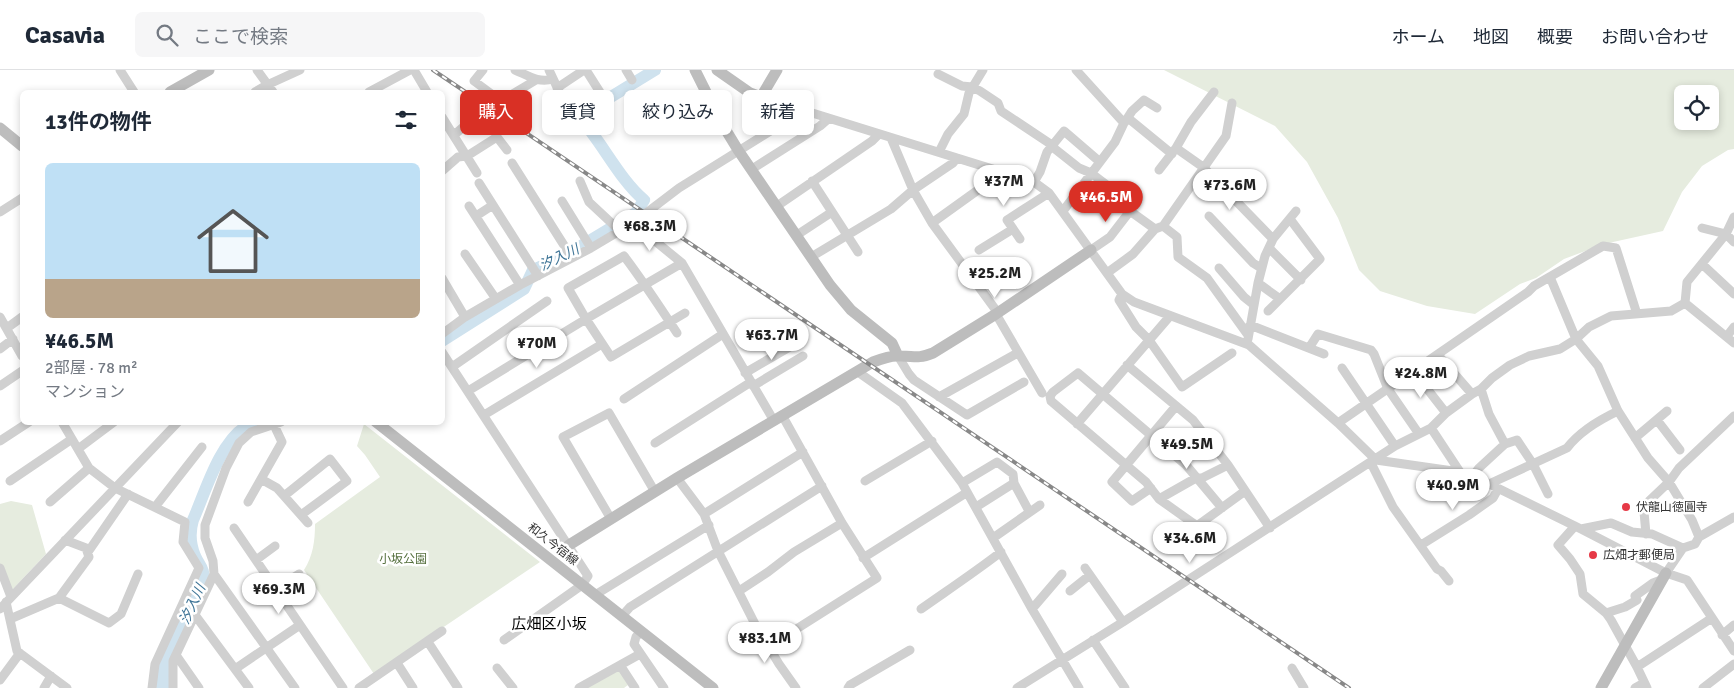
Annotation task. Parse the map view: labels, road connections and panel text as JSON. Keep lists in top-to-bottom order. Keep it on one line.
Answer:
{"streets":{"street":["和久今宿線"]},"districts":["広畑区小坂"],"water":["汐入川"],"parks":["小坂公園"],"places":["伏龍山徳圓寺","広畑才郵便局"],"page":{"header":"Casavia","search":"ここで検索","nav":["ホーム","地図","概要","お問い合わせ"],"chip":["購入","賃貸","絞り込み","新着"],"heading":"13件の物件","list":[{"name":"¥46.5M","note":"2部屋 · 78 m² · マンション"}],"price":["¥37M","¥73.6M","¥46.5M","¥68.3M","¥25.2M","¥63.7M","¥70M","¥24.8M","¥49.5M","¥40.9M","¥34.6M","¥69.3M","¥83.1M"]}}
